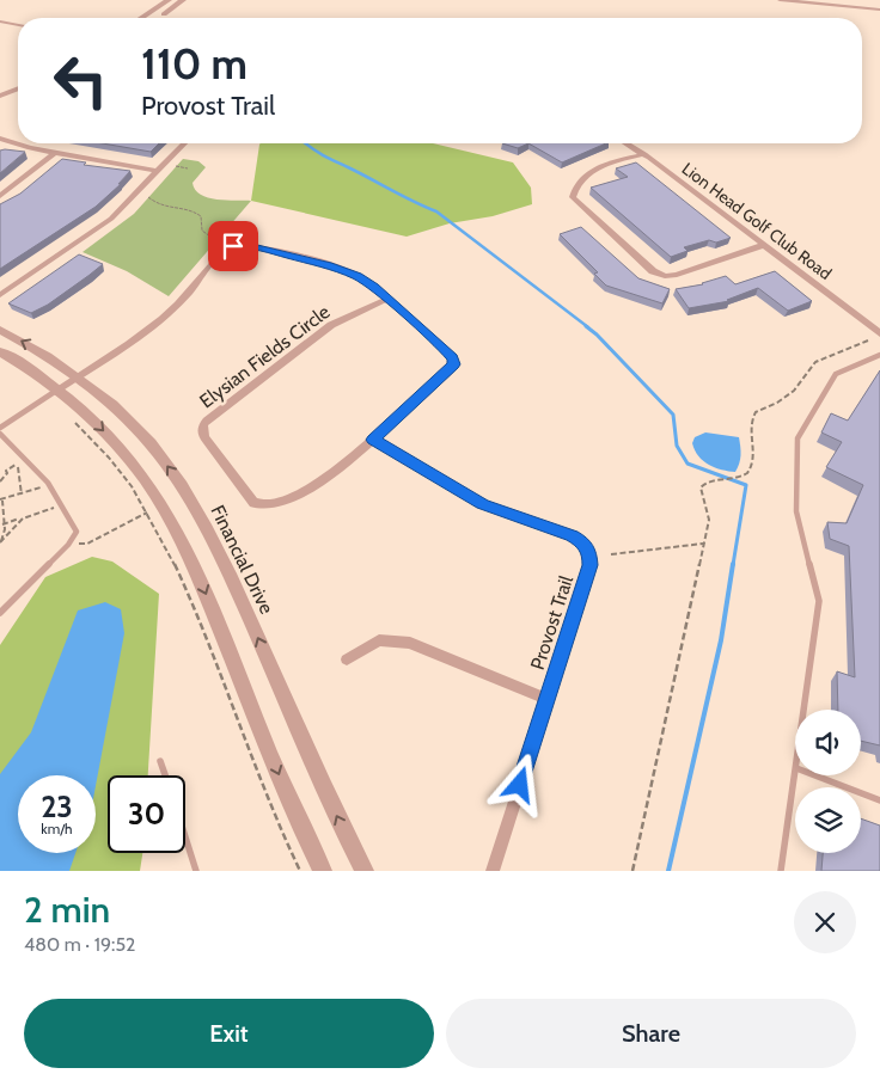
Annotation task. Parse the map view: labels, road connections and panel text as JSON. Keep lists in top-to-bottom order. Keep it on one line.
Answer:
{"streets":{"street":["Lion Head Golf Club Road","Elysian Fields Circle","Financial Drive","Provost Trail"]},"crossings":[["Elysian Fields Circle","Financial Drive"],["Elysian Fields Circle","Provost Trail"]],"page":{"turn":["110 m","Provost Trail"],"speed":"23 km/h","limit":"30","heading":["2 min","480 m · 19:52"],"buttons":["Exit","Share"]}}
